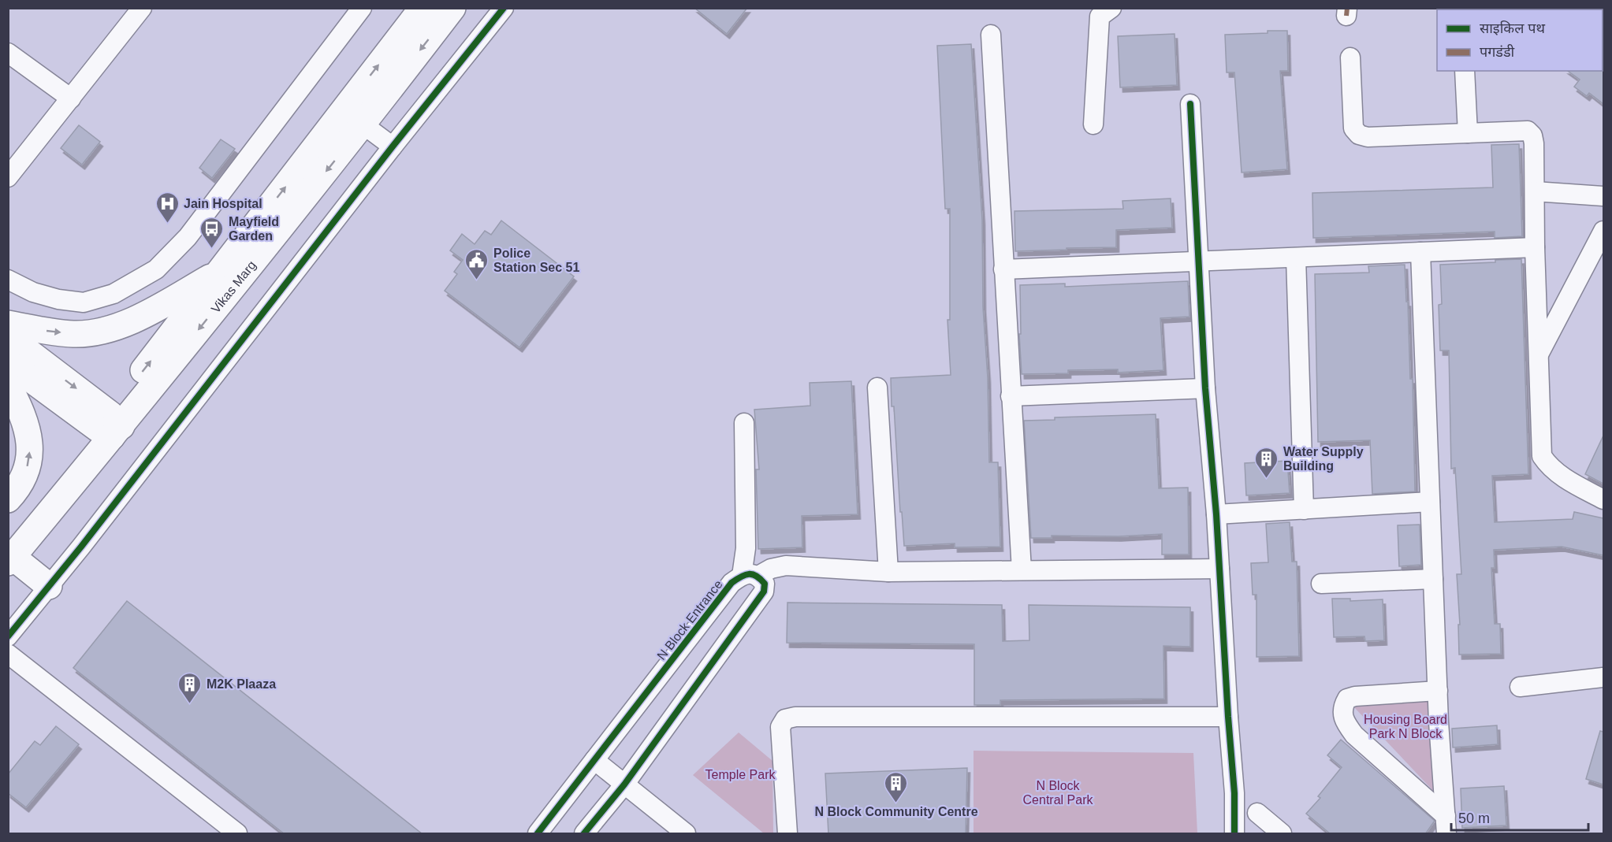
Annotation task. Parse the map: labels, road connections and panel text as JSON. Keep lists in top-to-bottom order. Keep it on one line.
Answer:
{"streets":{"main road":["Vikas Marg"],"street":["N Block Entrance"]},"parks":["Housing Board Park N Block","Temple Park","N Block Central Park"],"places":{"hospital":["Jain Hospital"],"bus stop":["Mayfield Garden"],"public building":["Police Station Sec 51"],"building":["Water Supply Building","M2K Plaaza","N Block Community Centre"]},"legend":["साइकिल पथ","पगडंडी"],"scale_bar":"50 m"}
